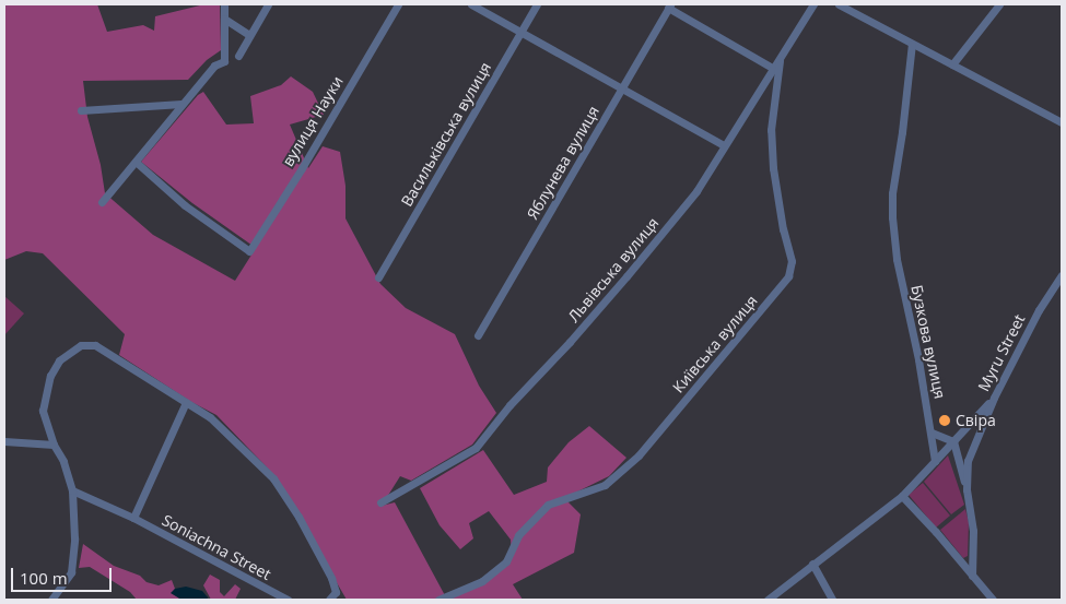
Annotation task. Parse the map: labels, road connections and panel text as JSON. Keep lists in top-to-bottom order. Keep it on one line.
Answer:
{"streets":{"street":["вулиця Науки","Васильківська вулиця","Яблунева вулиця","Львівська вулиця","Бузкова вулиця","Київська вулиця","Myru Street","Soniachna Street"]},"crossings":[["Львівська вулиця","Київська вулиця"]],"places":["Свіра"],"scale_bar":"100 m"}
